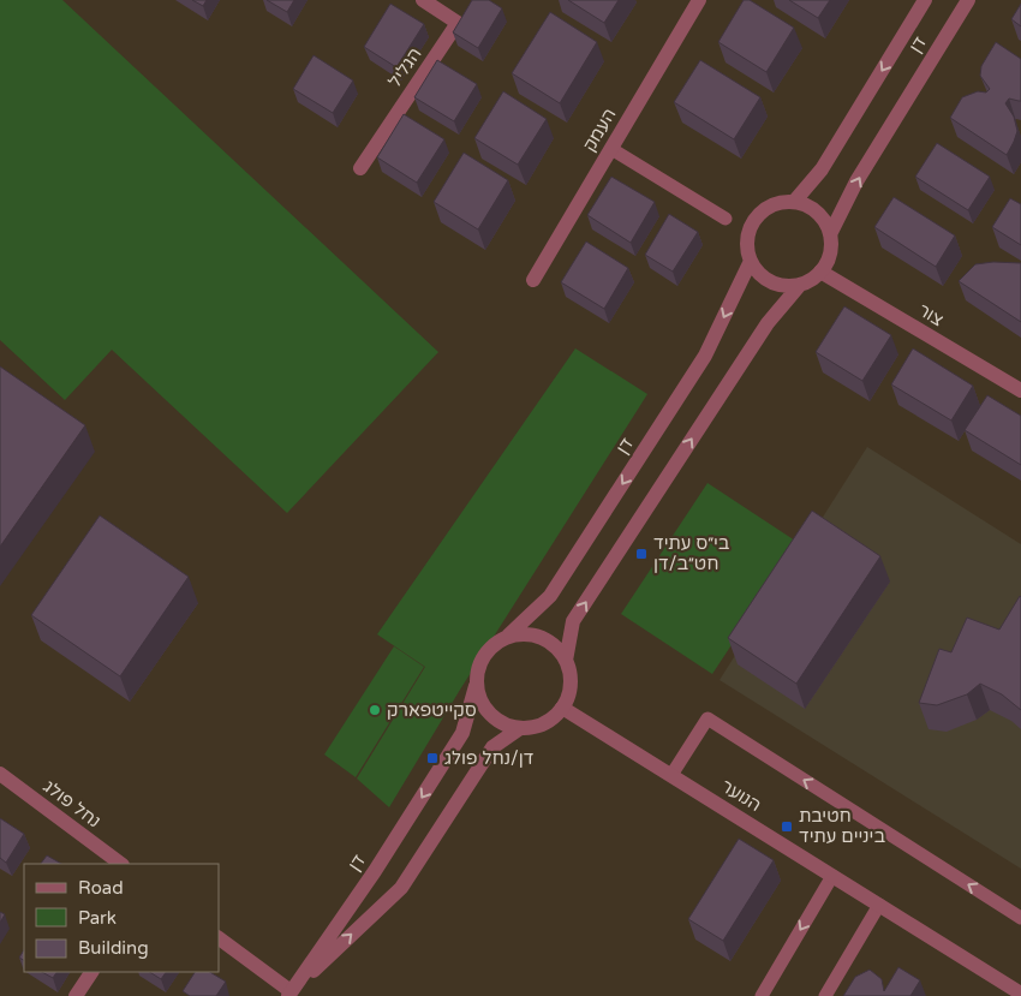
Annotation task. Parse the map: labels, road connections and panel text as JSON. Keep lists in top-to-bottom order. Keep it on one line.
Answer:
{"streets":{"street":["דן","הגליל","העמק","צור","הנוער","נחל פולג"]},"crossings":[["דן","צור"],["דן","הנוער"]],"places":{"transit":["בי״ס עתיד חט״ב/דן","דן/נחל פולג","חטיבת ביניים עתיד"],"other":["סקייטפארק"]},"legend":["Road","Park","Building"]}
